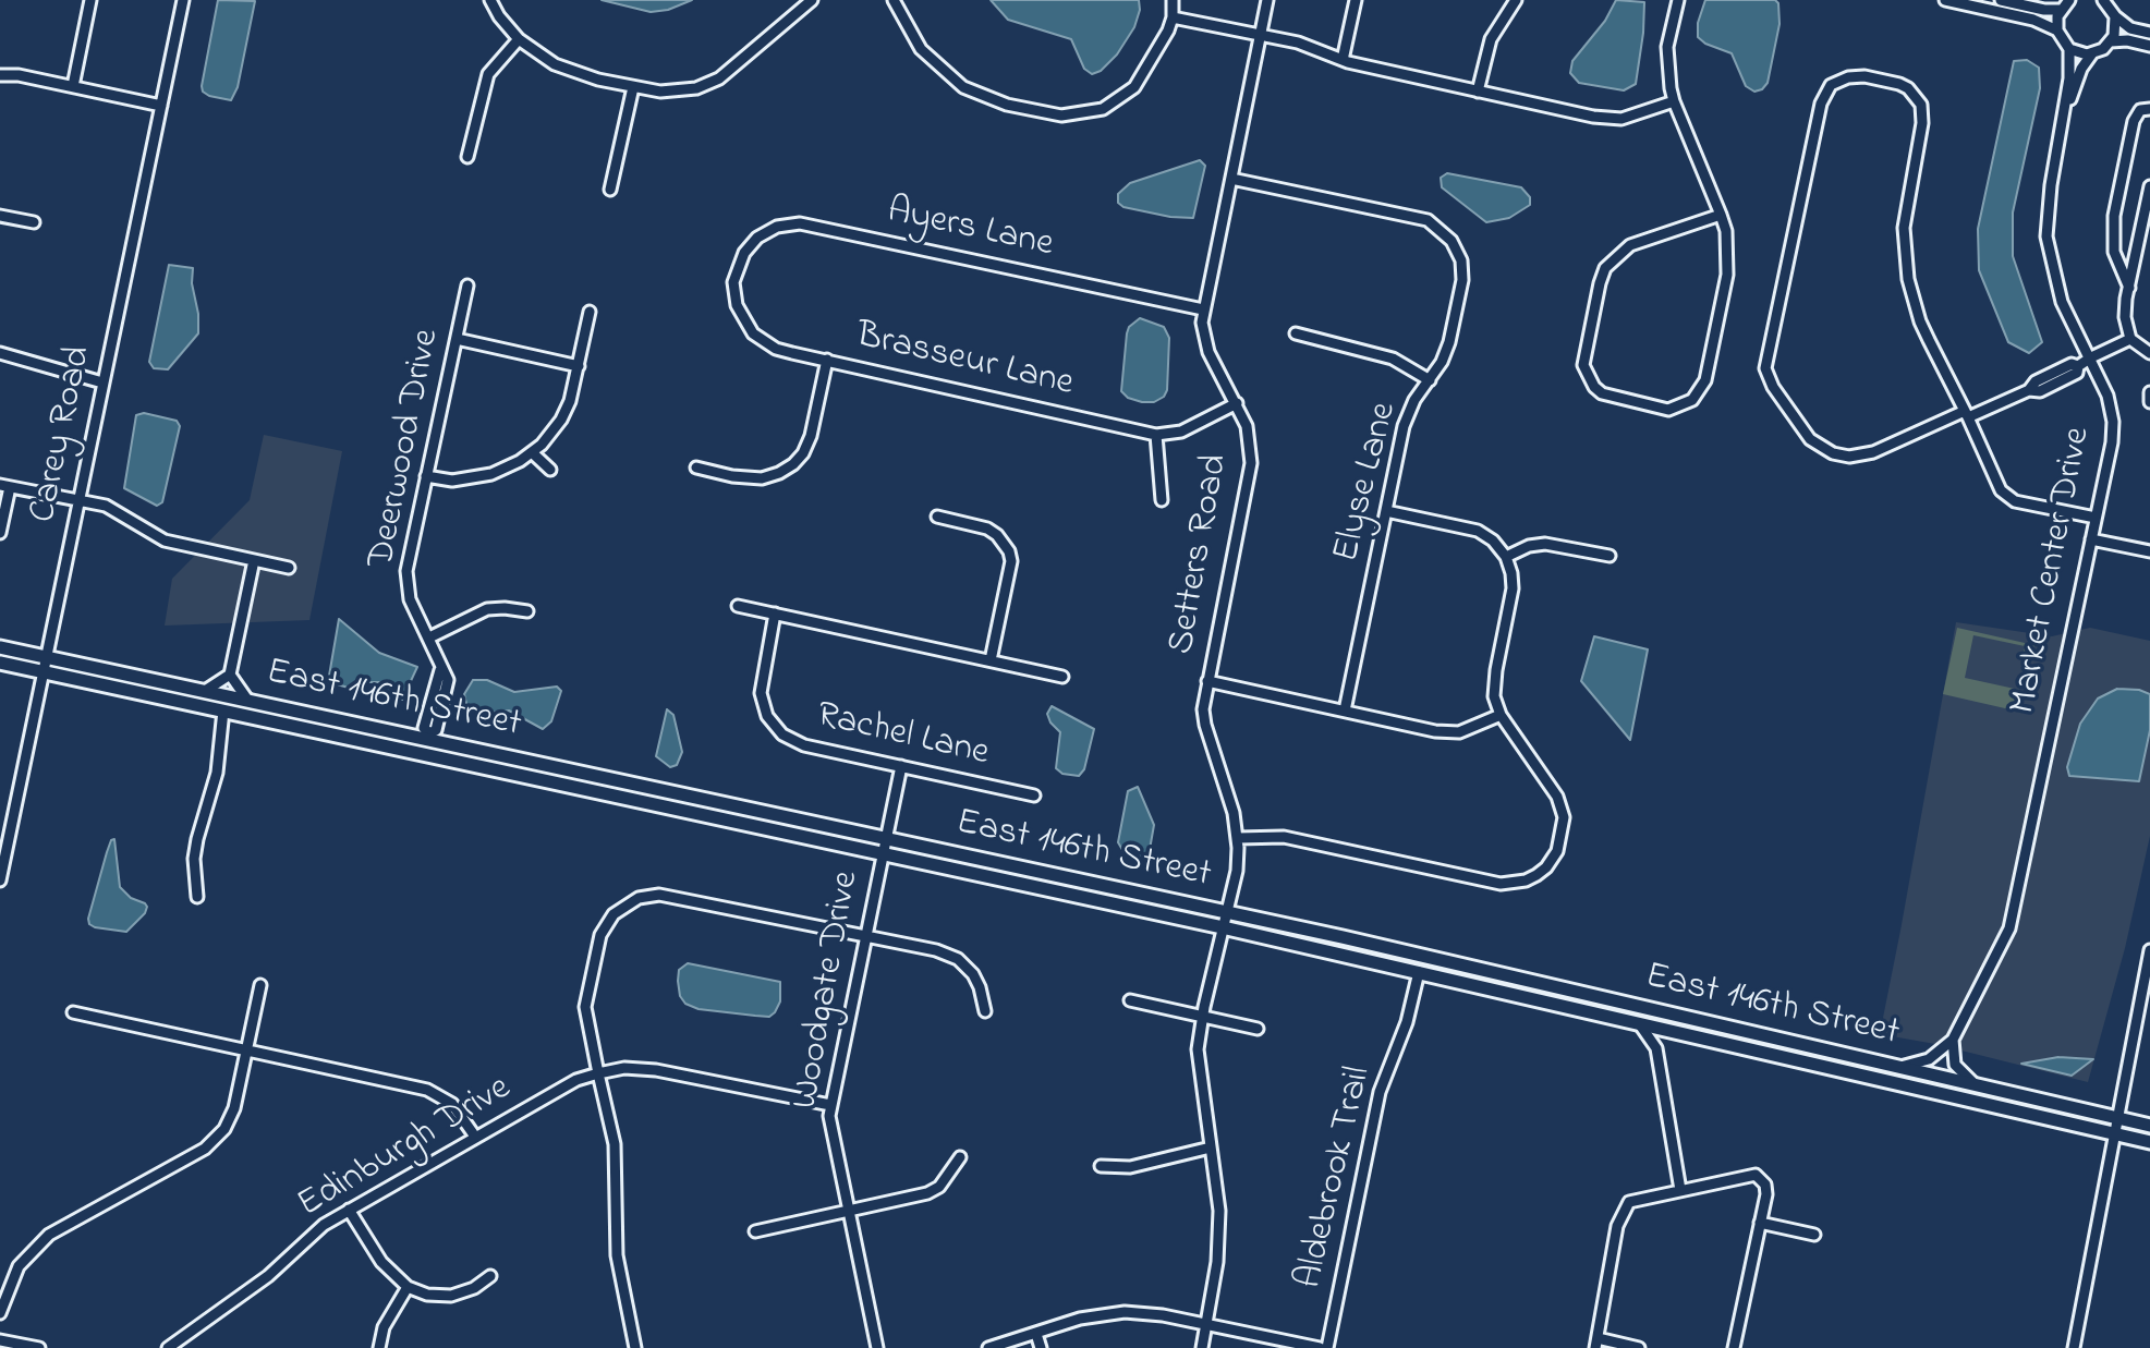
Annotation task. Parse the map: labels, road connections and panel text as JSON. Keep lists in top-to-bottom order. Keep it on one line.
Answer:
{"streets":{"main road":["East 146th Street"],"street":["Ayers Lane","Brasseur Lane","Carey Road","Deerwood Drive","Elyse Lane","Setters Road","Market Center Drive","Rachel Lane","Woodgate Drive","Edinburgh Drive","Aldebrook Trail"]},"crossings":[["Ayers Lane","Brasseur Lane"],["Ayers Lane","Setters Road"],["Brasseur Lane","Setters Road"],["Carey Road","East 146th Street"],["Deerwood Drive","East 146th Street"],["Elyse Lane","Setters Road"],["Setters Road","East 146th Street"],["East 146th Street","Woodgate Drive"],["East 146th Street","Aldebrook Trail"],["Rachel Lane","Woodgate Drive"],["Woodgate Drive","Edinburgh Drive"]]}
